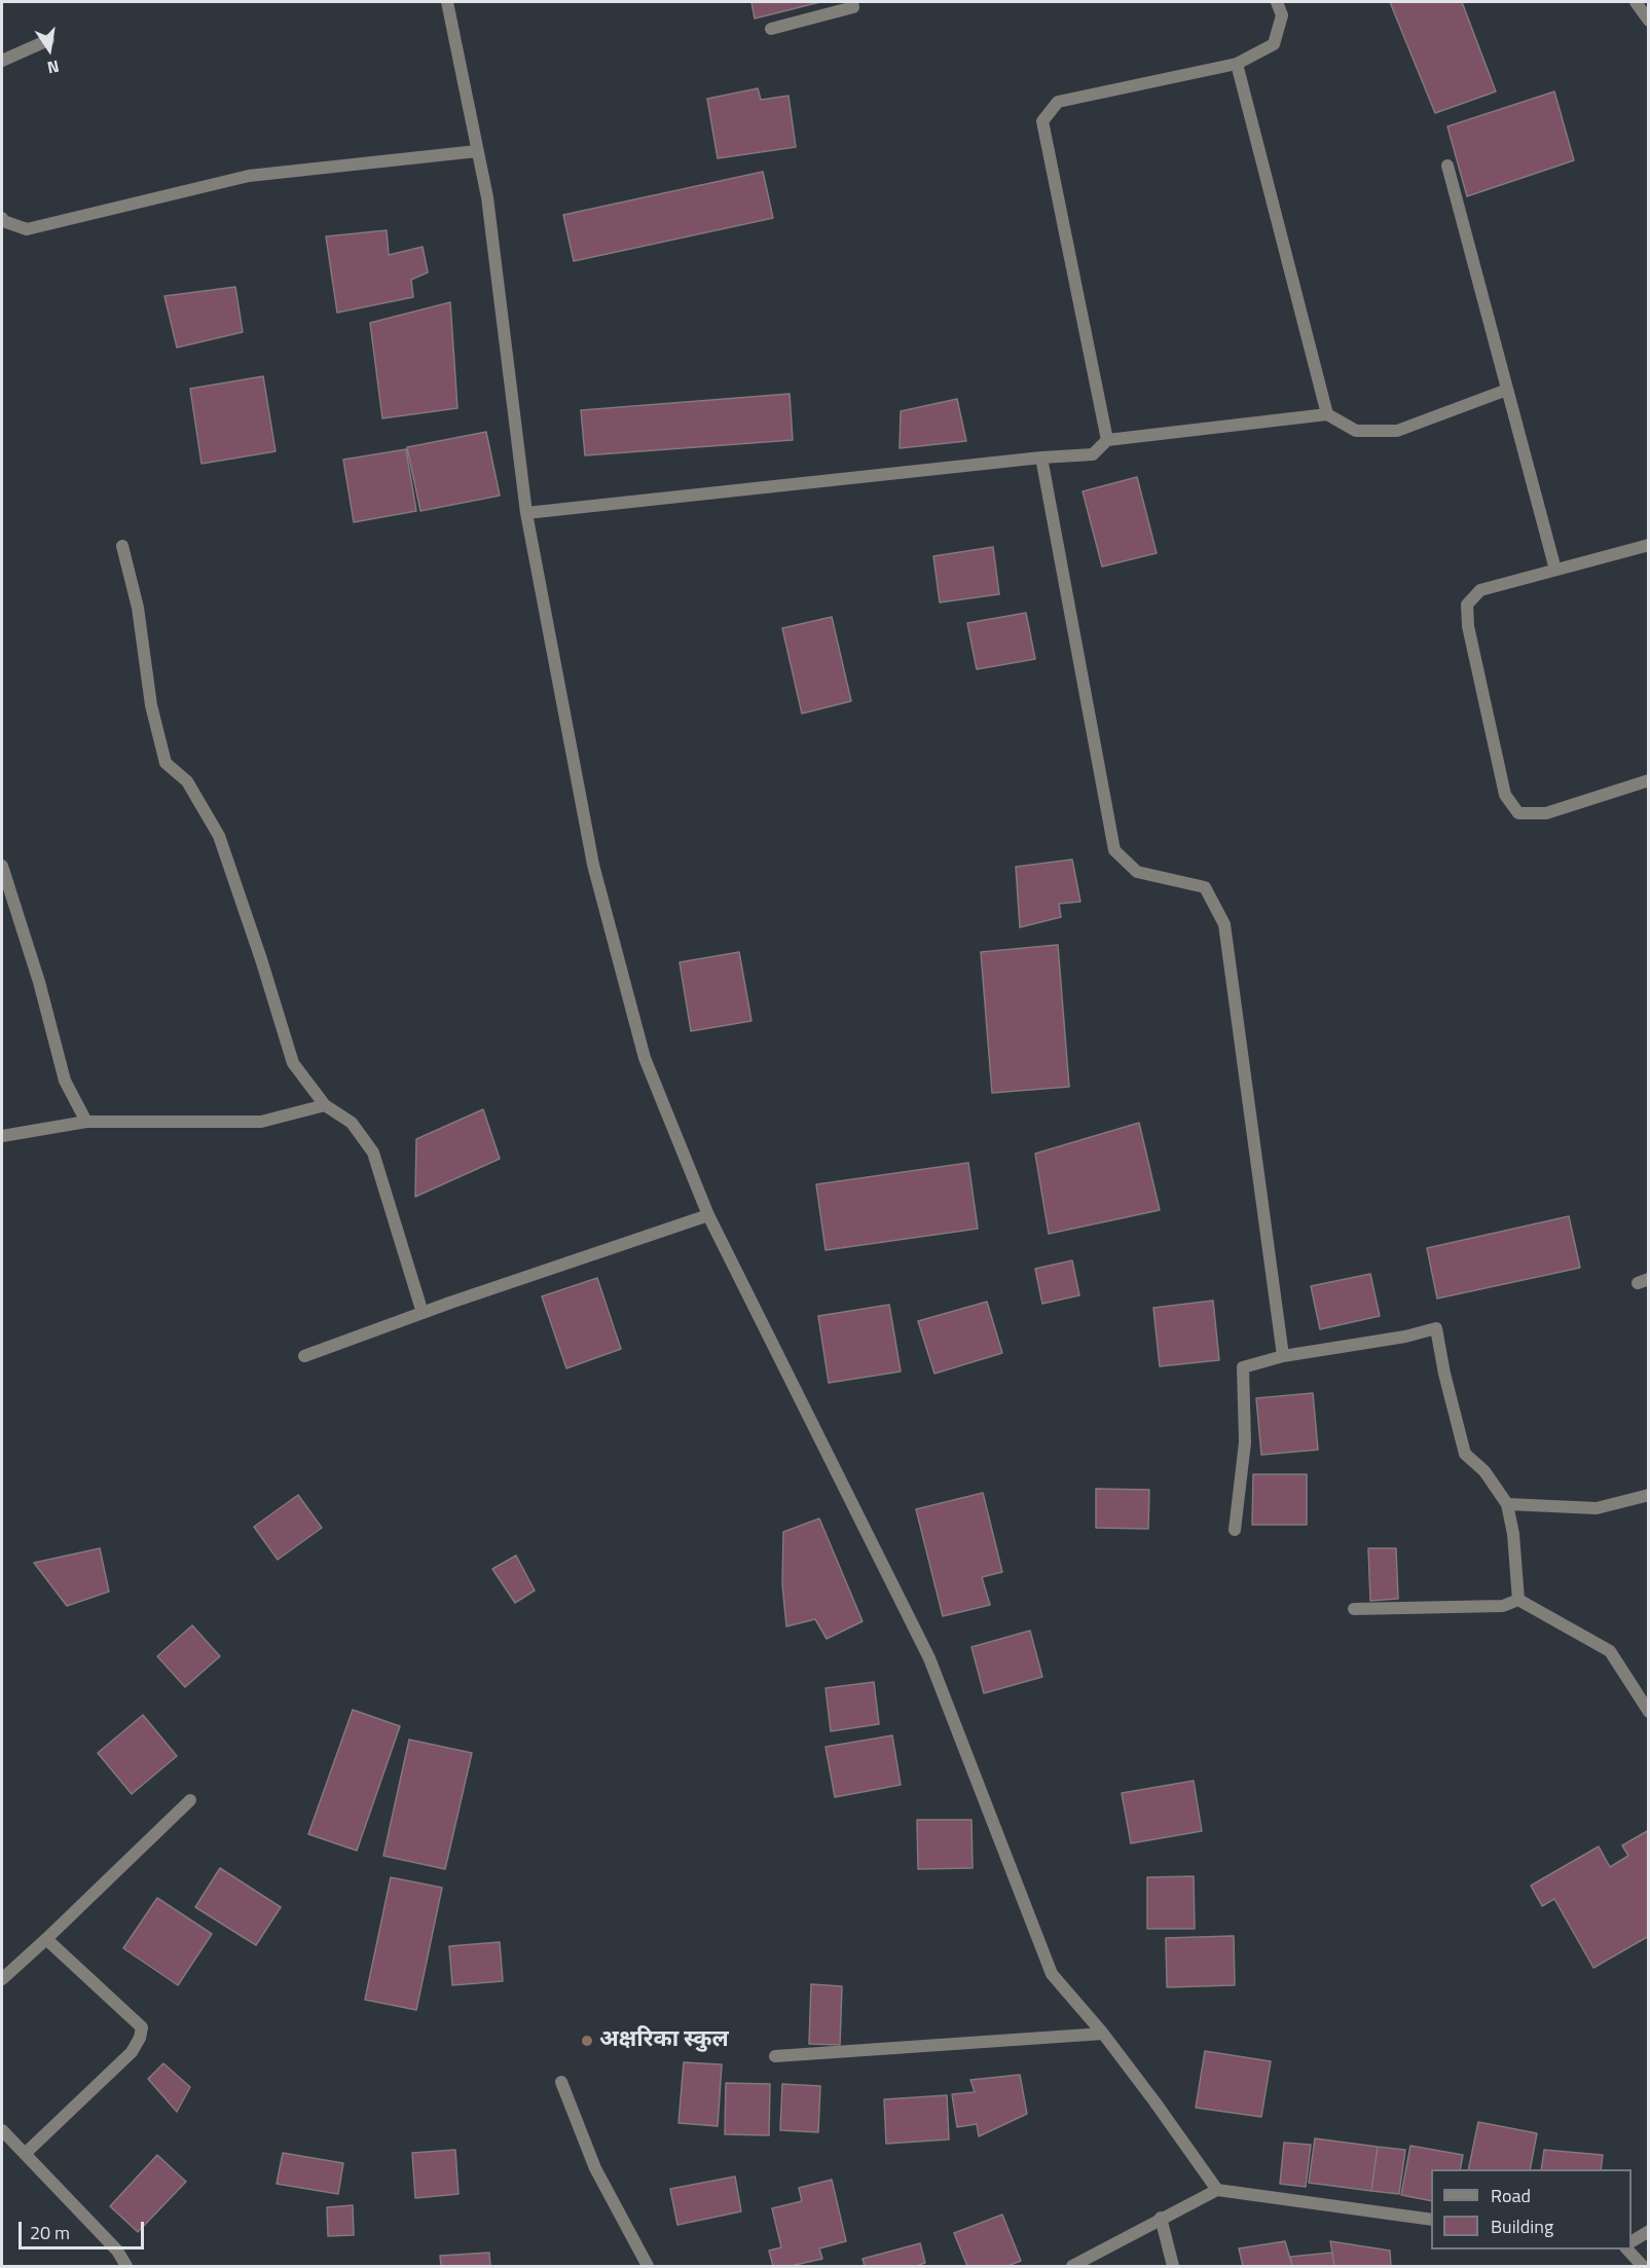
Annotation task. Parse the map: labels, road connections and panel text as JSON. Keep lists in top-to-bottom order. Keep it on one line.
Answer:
{"places":["अक्षरिका स्कुल"],"legend":["Road","Building"],"scale_bar":"20 m","north":"bottom"}
